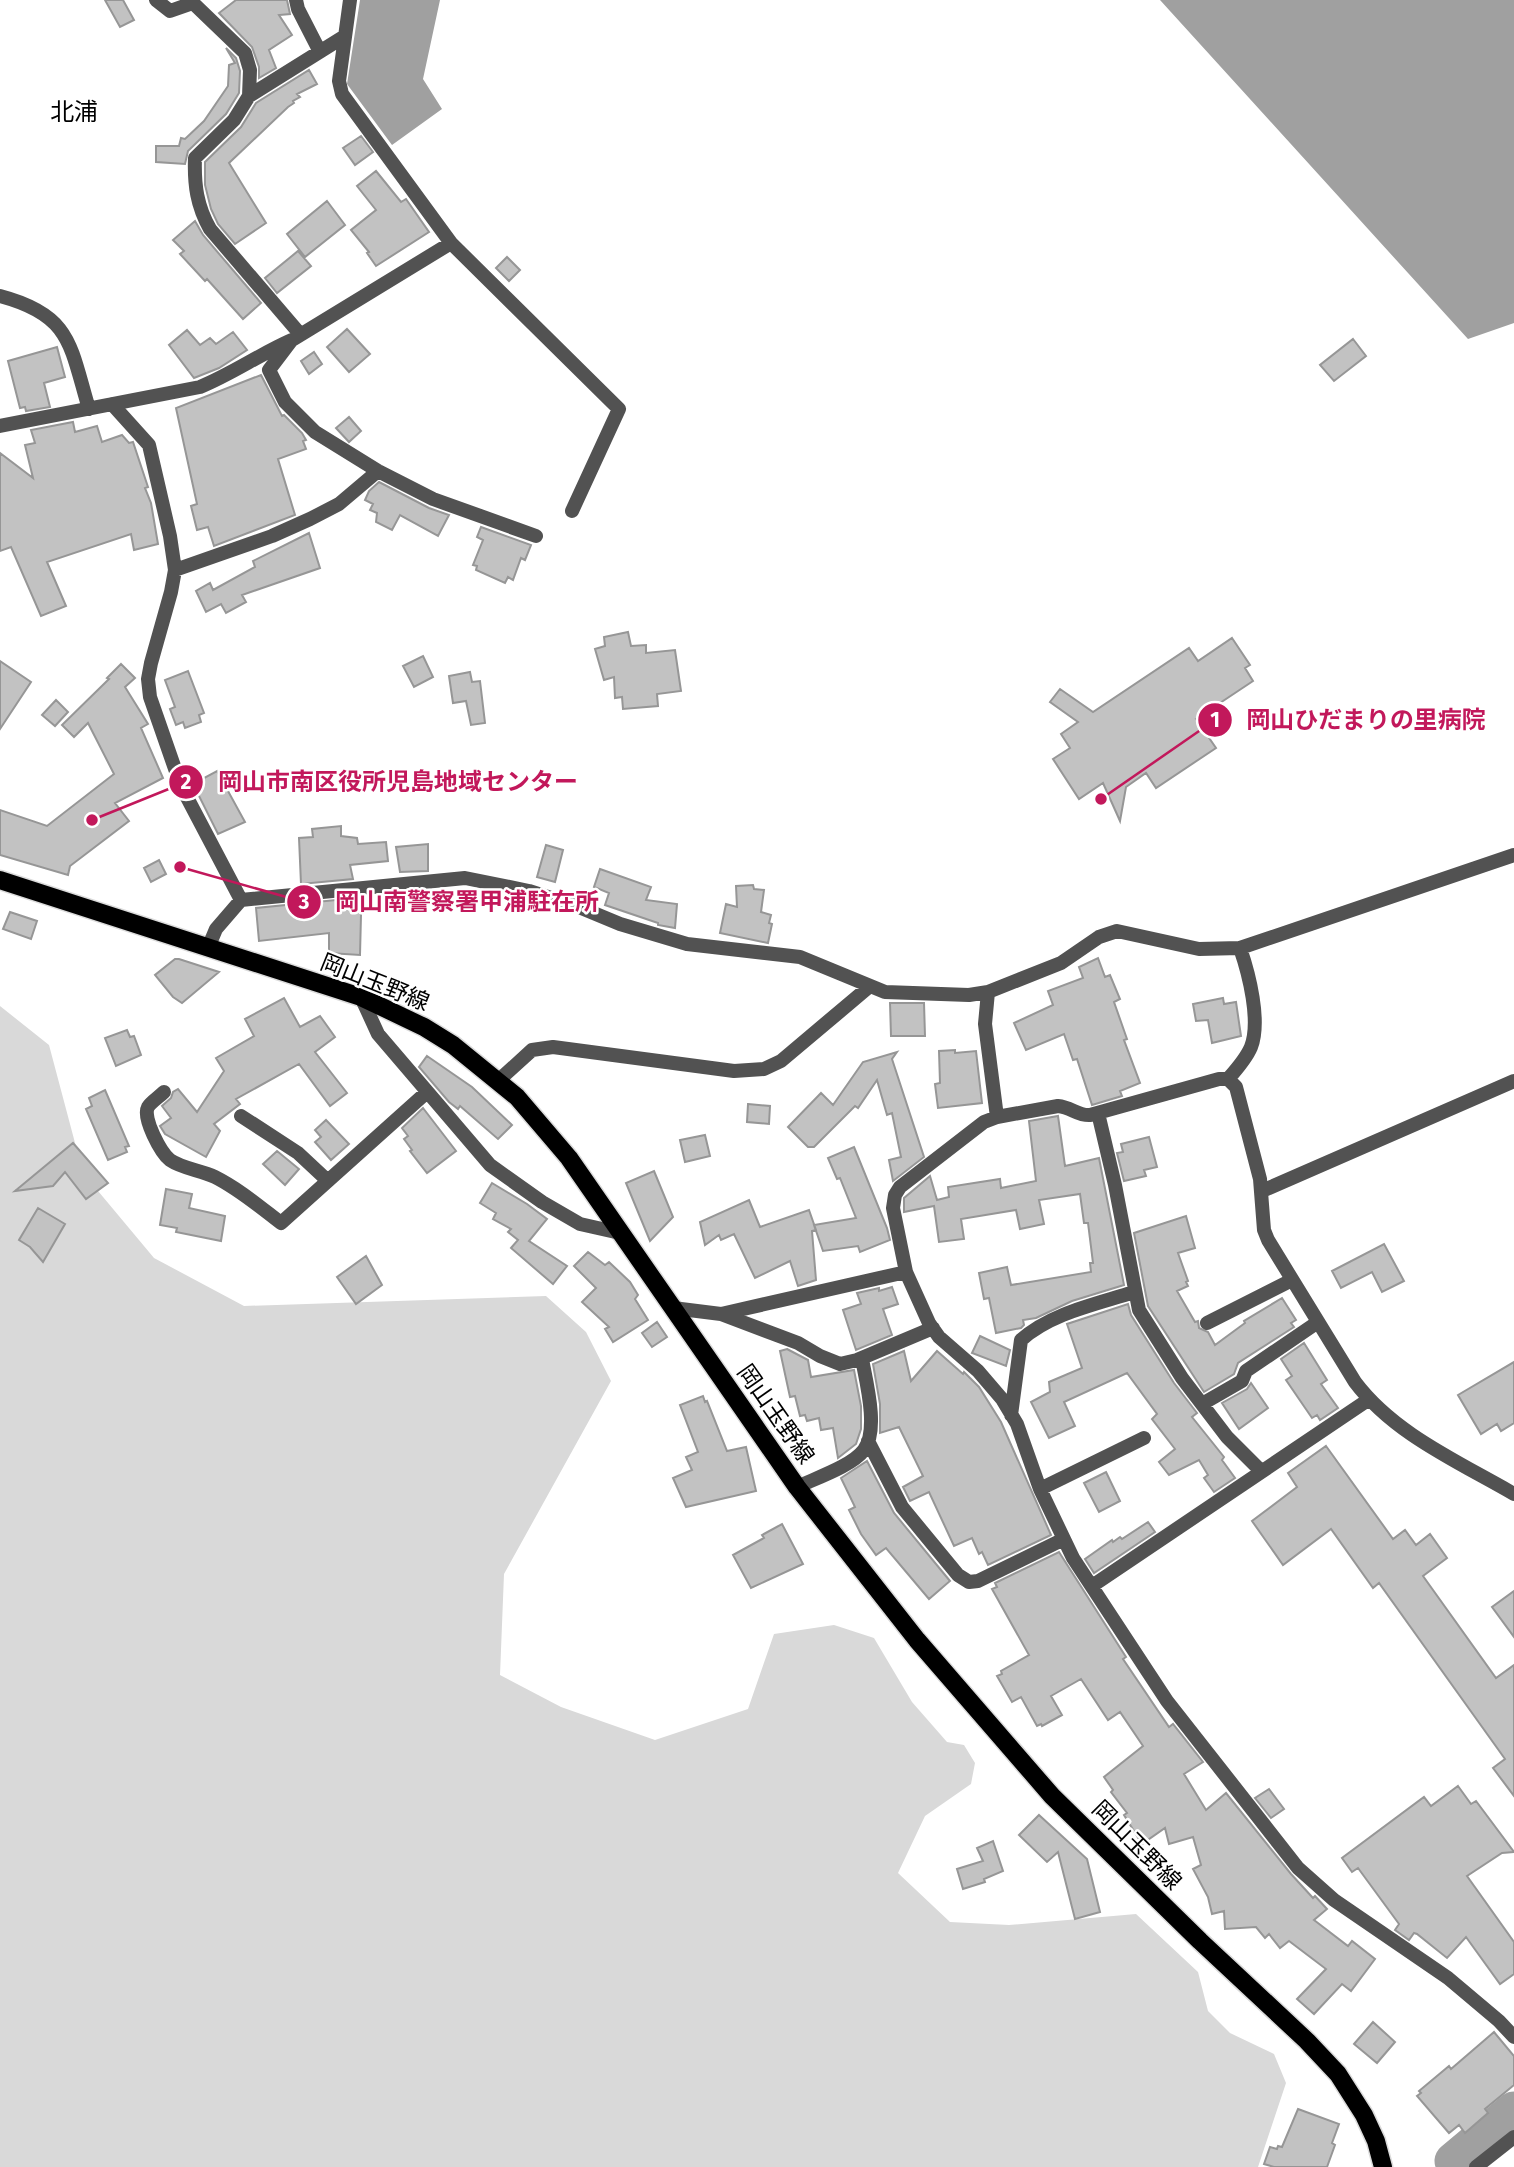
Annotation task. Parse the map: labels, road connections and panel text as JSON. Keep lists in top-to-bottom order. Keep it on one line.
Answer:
{"streets":{"main road":["岡山玉野線"]},"districts":["北浦"],"places":["岡山ひだまりの里病院","岡山市南区役所児島地域センター","岡山南警察署甲浦駐在所"]}
